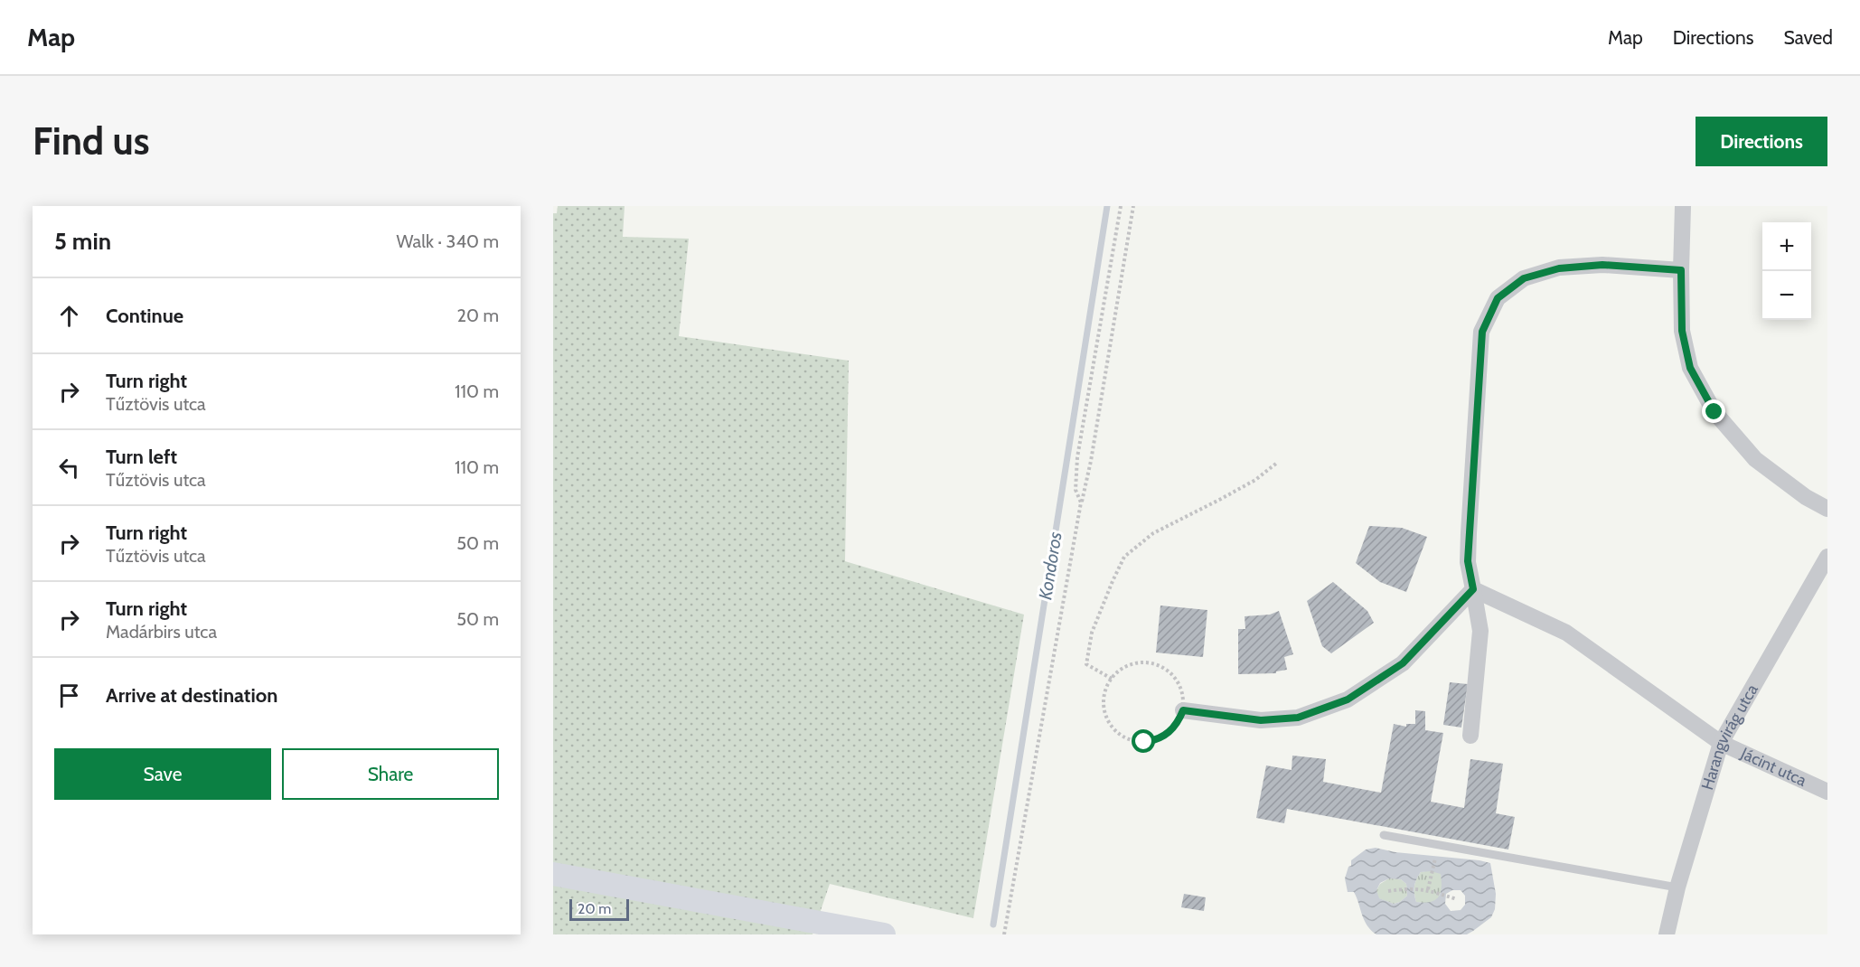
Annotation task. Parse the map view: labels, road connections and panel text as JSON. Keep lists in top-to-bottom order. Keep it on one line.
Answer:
{"streets":{"street":["Harangvirág utca","Jácint utca"]},"crossings":[["Harangvirág utca","Jácint utca"]],"water":["Kondoros"],"scale_bar":"20 m","page":{"header":"Map","nav":["Map","Directions","Saved"],"buttons":["Directions",["Save","Share"]],"title":"Find us","heading":["5 min","Walk · 340 m"],"map_buttons":["+","−"],"list":[["Continue","20 m"],["Turn right","Tűztövis utca","110 m"],["Turn left","Tűztövis utca","110 m"],["Turn right","Tűztövis utca","50 m"],["Turn right","Madárbirs utca","50 m"],"Arrive at destination"],"scale":"20 m"}}
